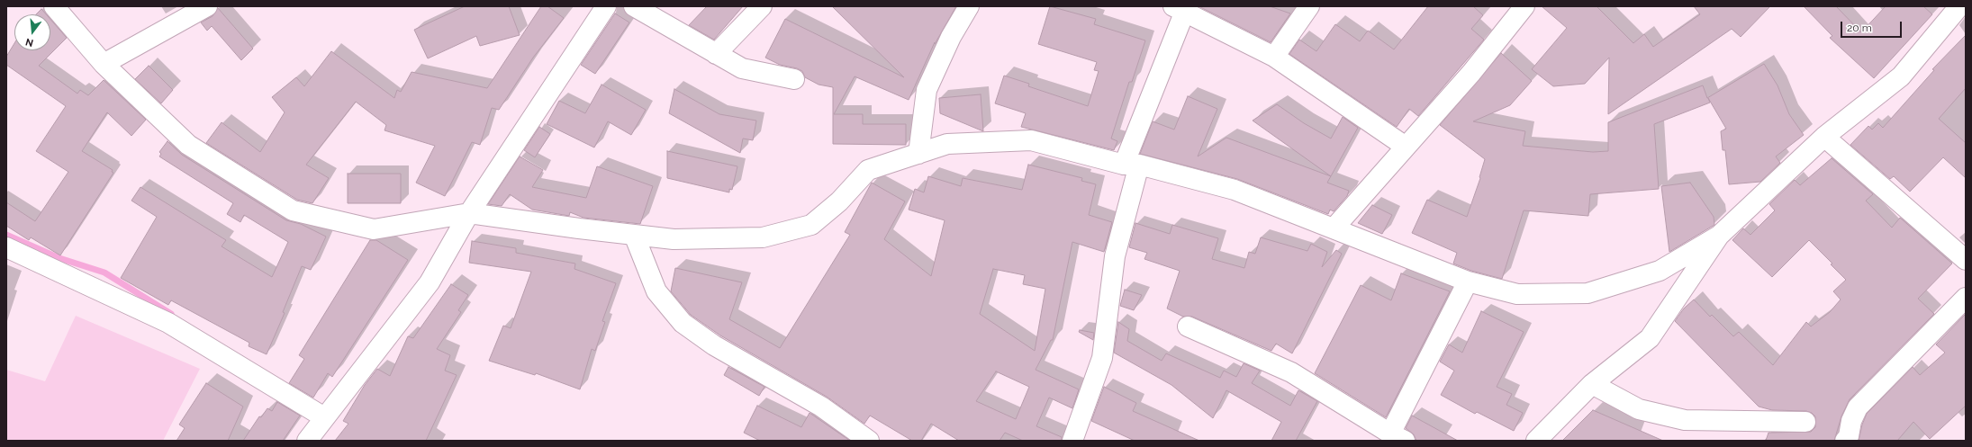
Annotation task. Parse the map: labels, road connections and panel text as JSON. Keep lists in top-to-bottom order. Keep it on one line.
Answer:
{"scale_bar":"20 m","north":"bottom"}
